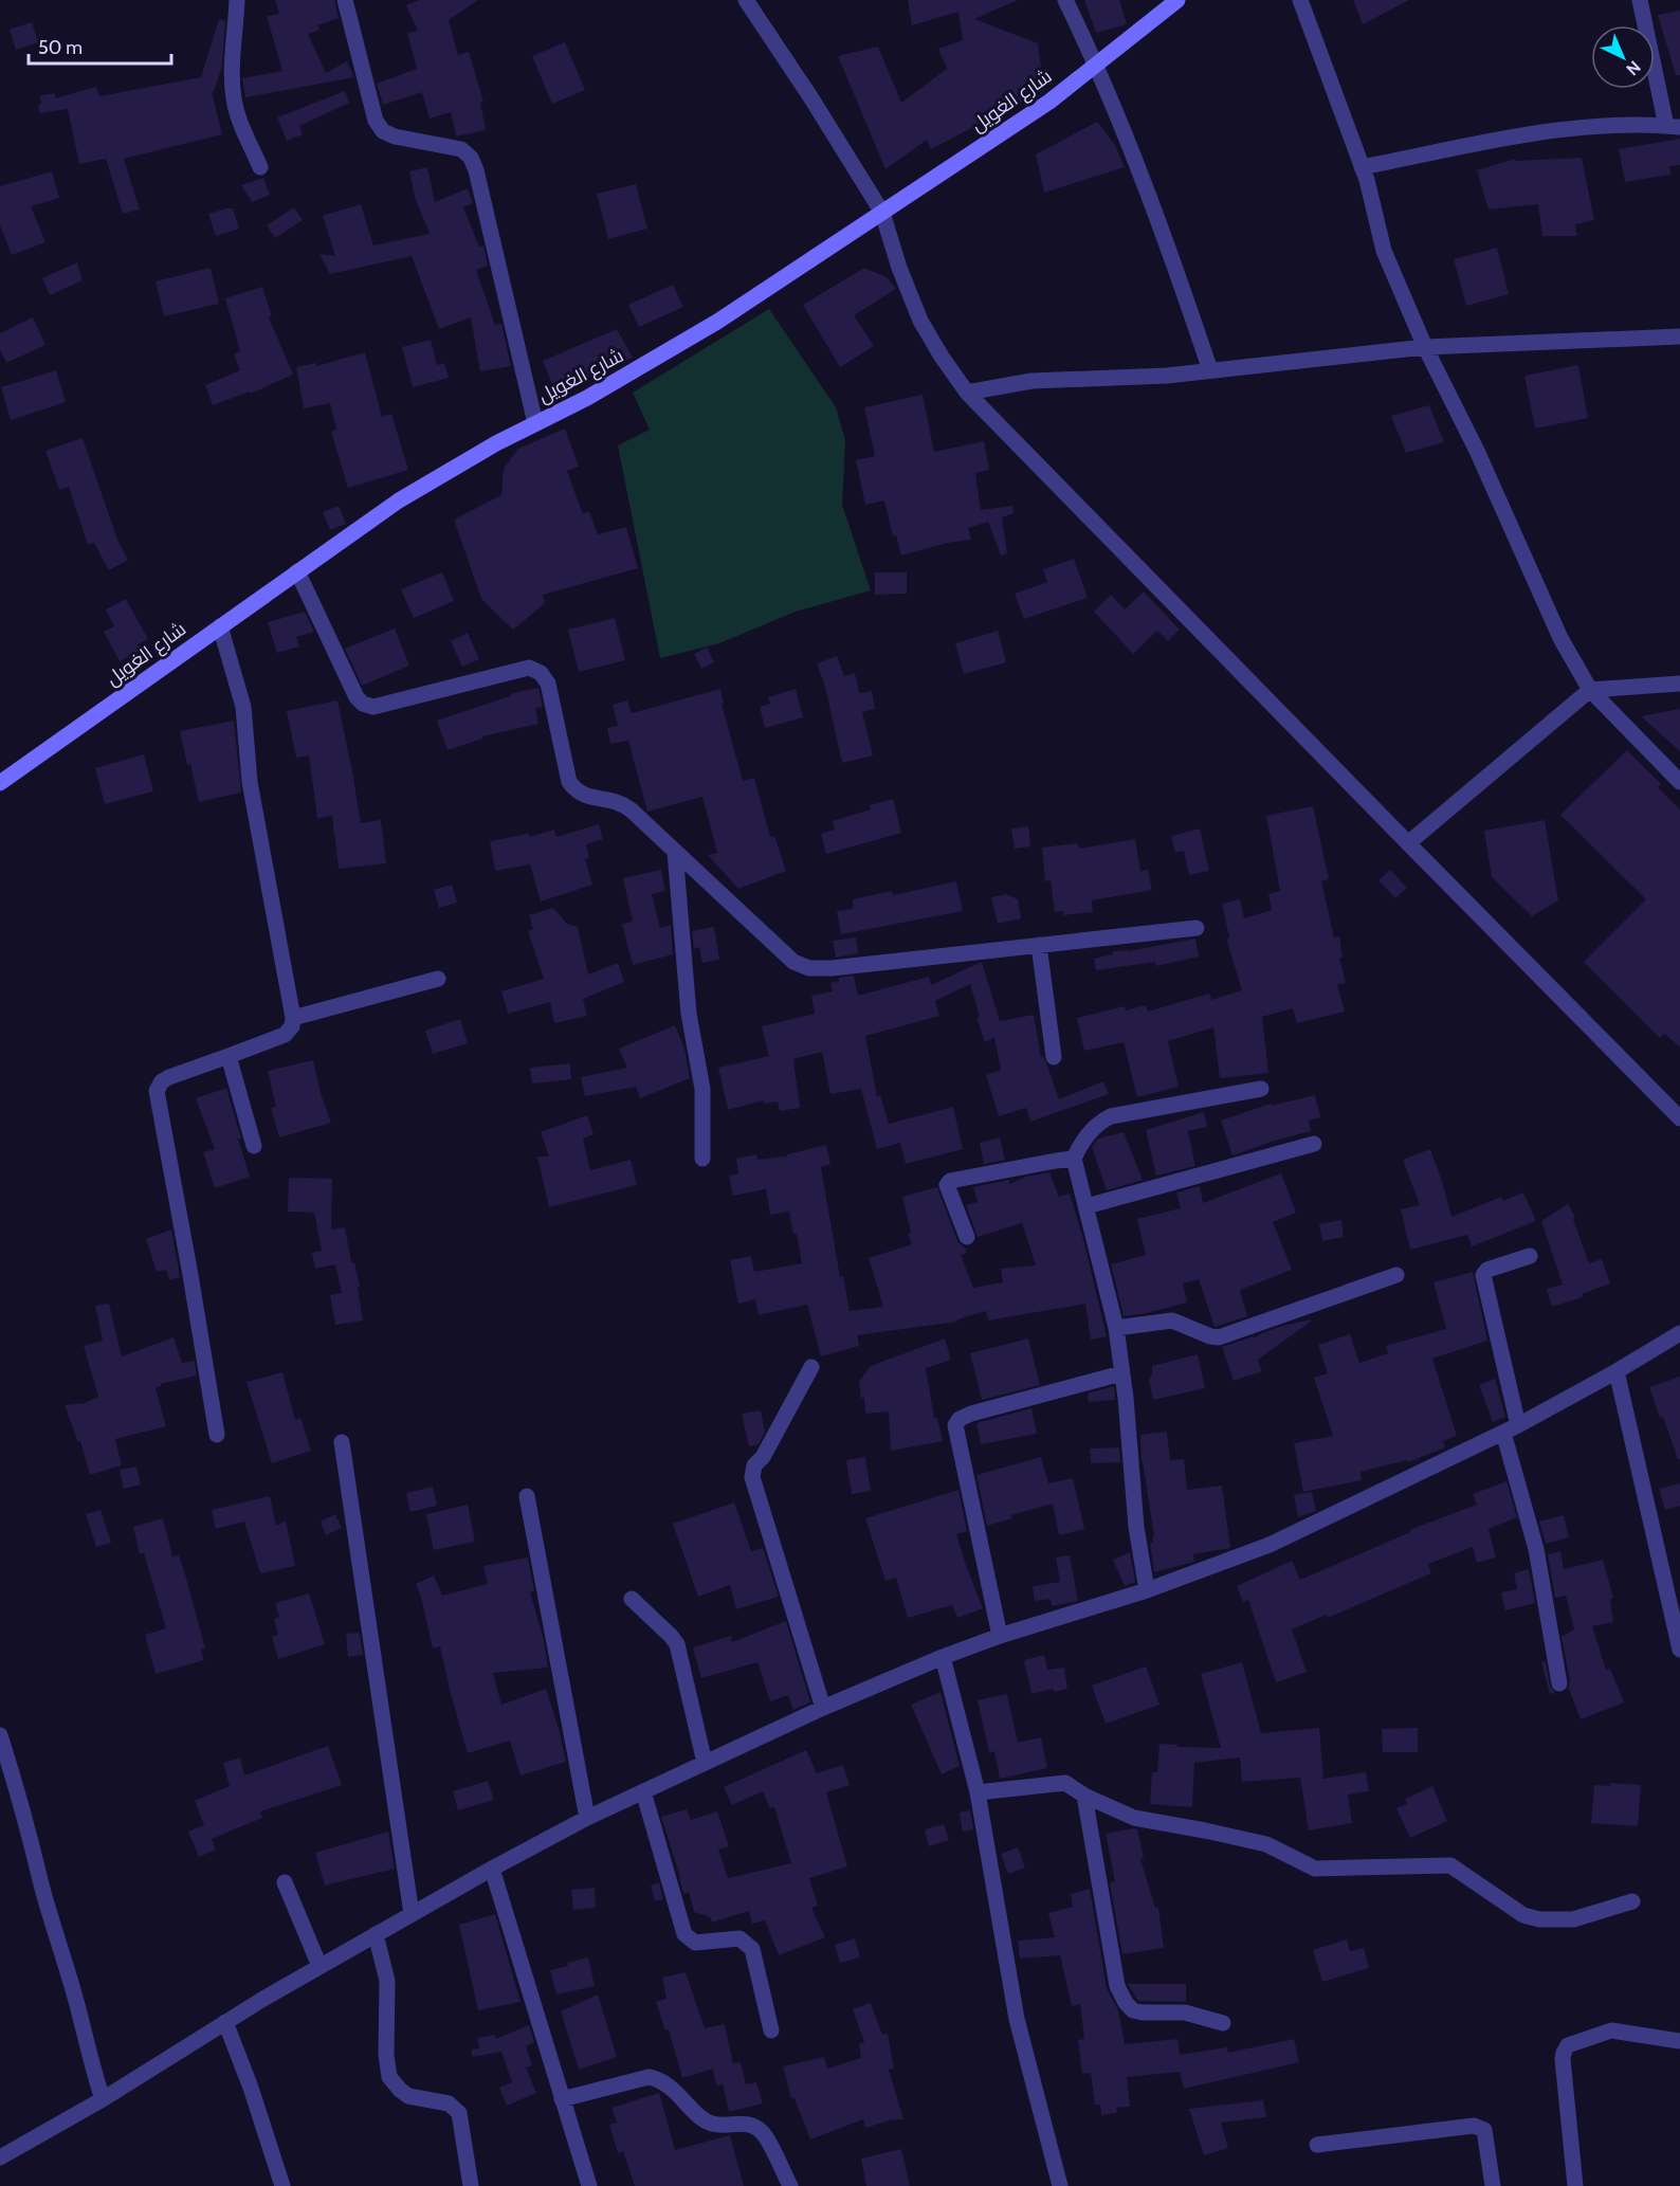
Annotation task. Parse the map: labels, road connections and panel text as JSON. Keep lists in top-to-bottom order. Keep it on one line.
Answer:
{"streets":{"street":["شارع الغويل"]},"scale_bar":"50 m","north":"bottom right"}
